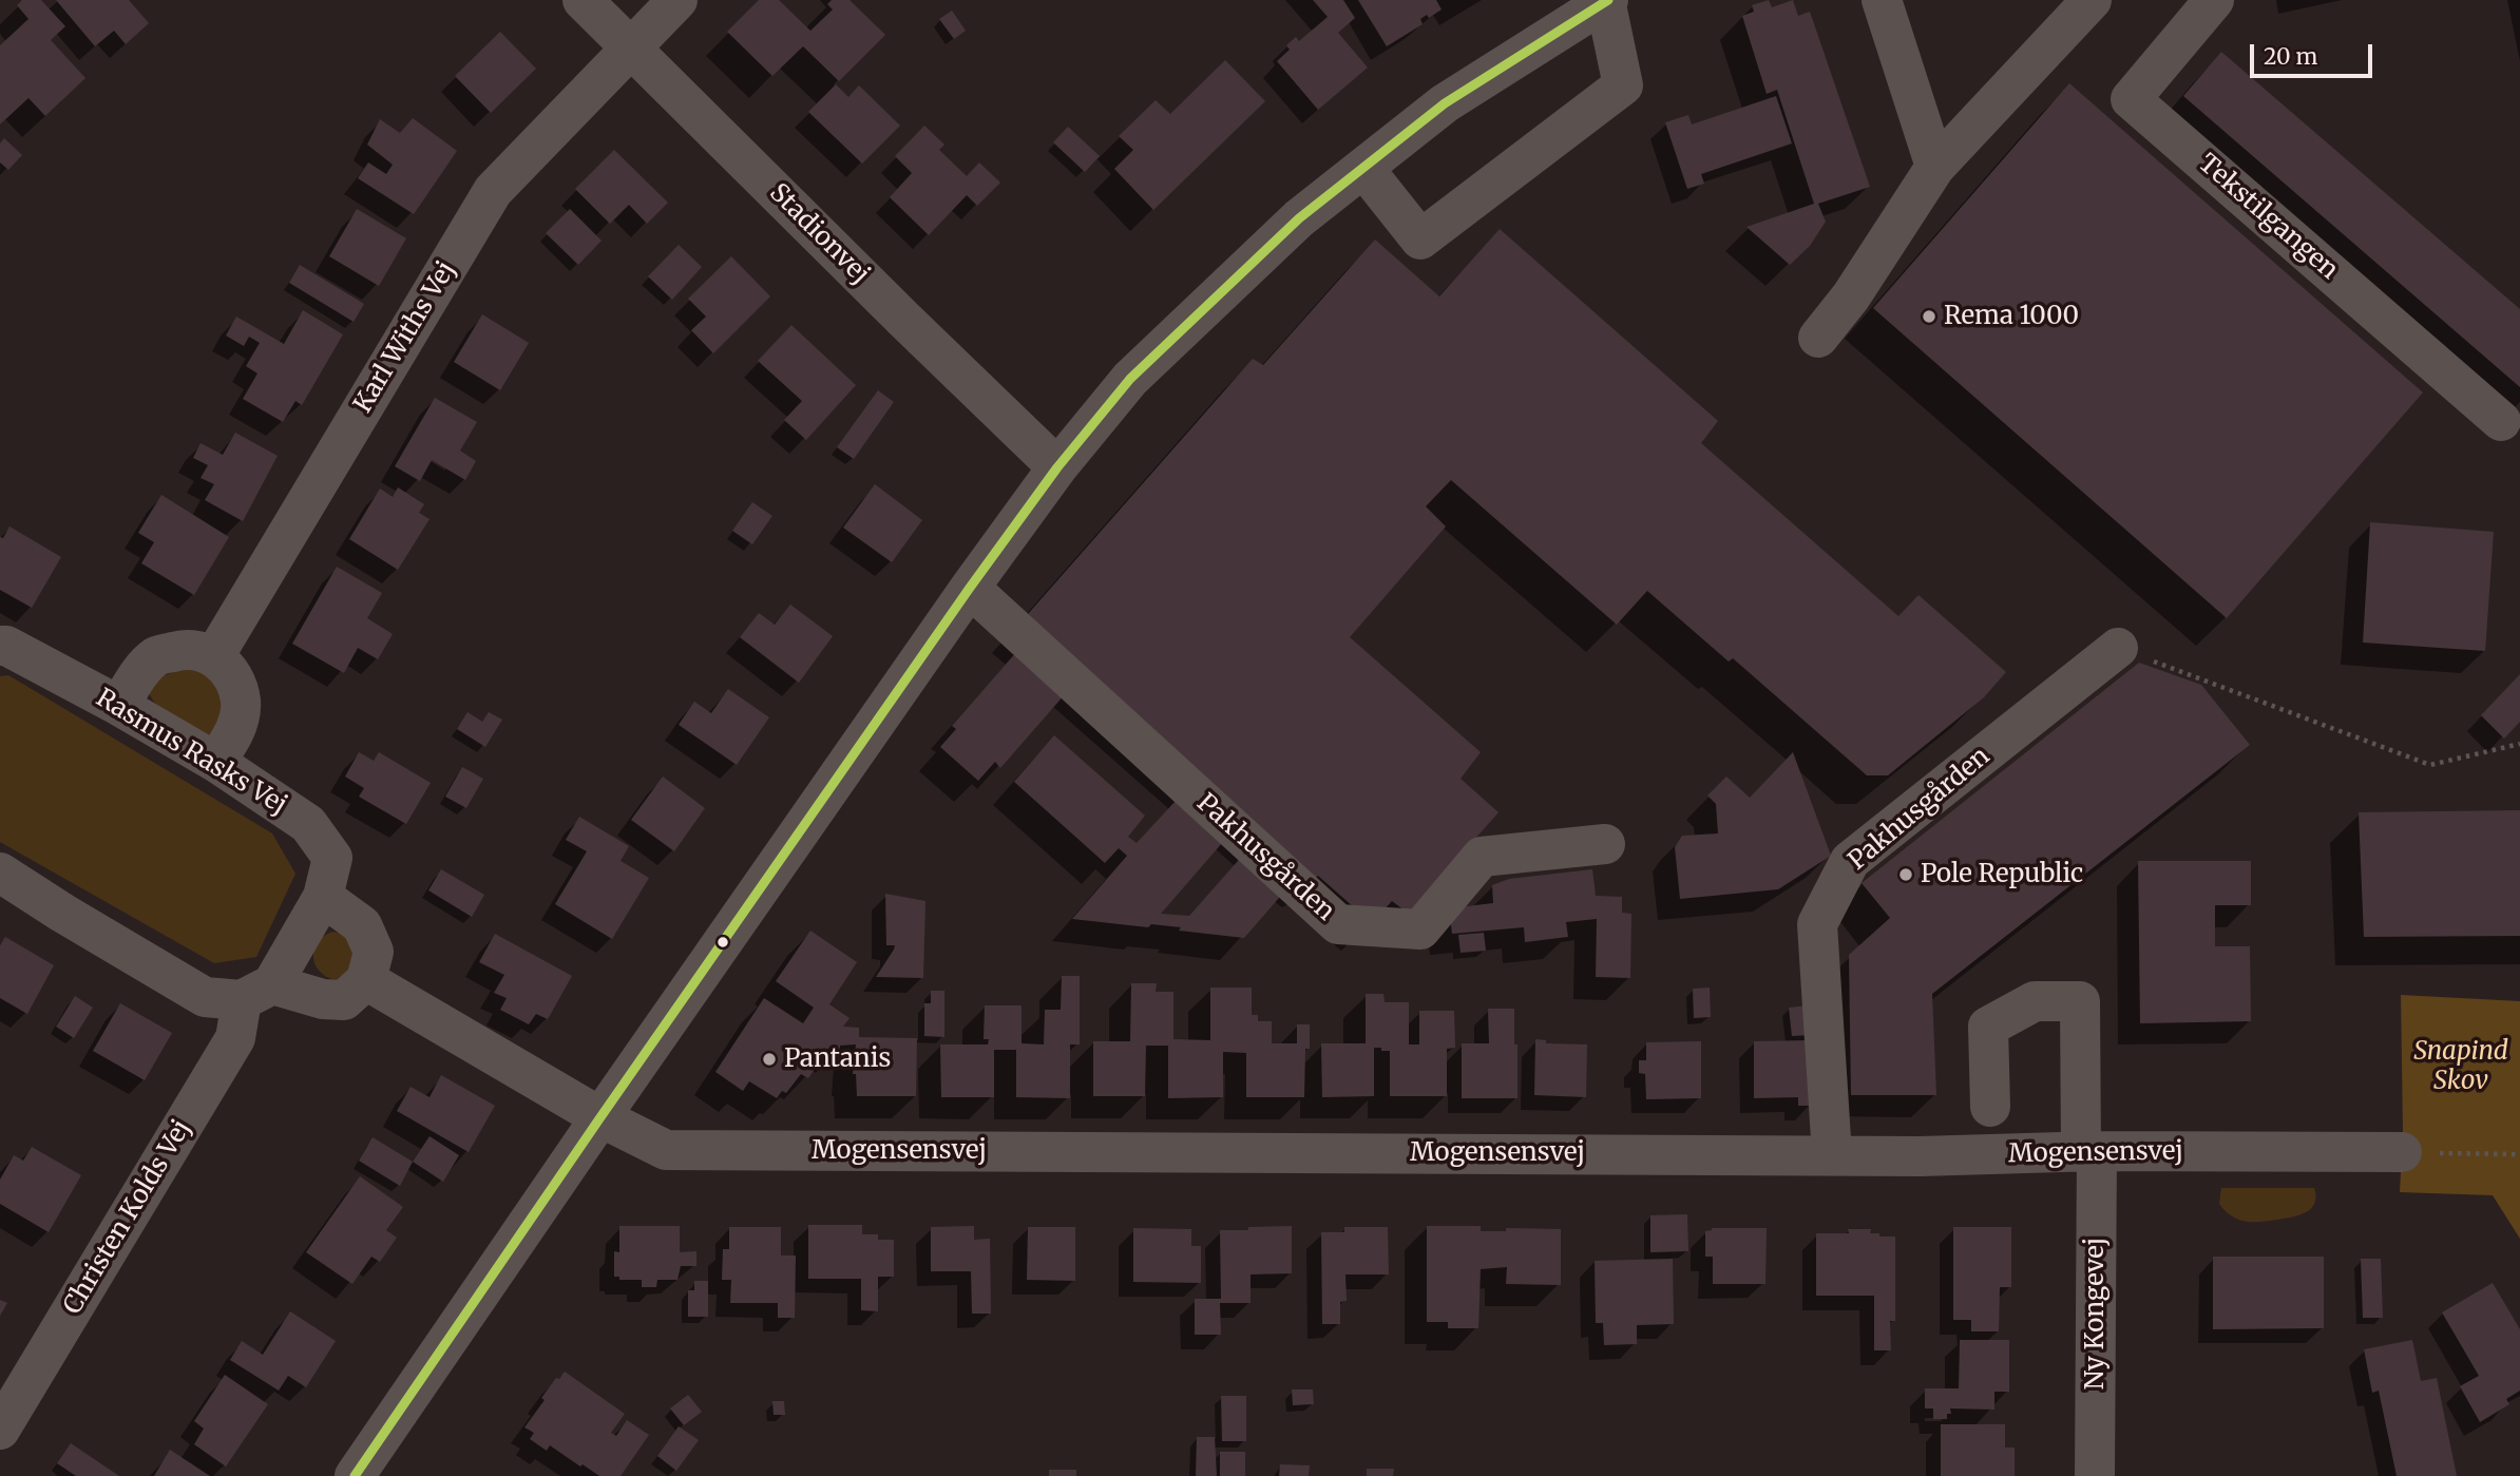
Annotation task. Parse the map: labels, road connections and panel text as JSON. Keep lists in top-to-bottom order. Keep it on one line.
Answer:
{"streets":{"street":["Tekstilgangen","Stadionvej","Karl Withs Vej","Rasmus Rasks Vej","Pakhusgården","Mogensensvej","Christen Kolds Vej","Ny Kongevej"]},"crossings":[["Stadionvej","Karl Withs Vej"],["Karl Withs Vej","Rasmus Rasks Vej"],["Rasmus Rasks Vej","Christen Kolds Vej"],["Pakhusgården","Mogensensvej"],["Mogensensvej","Ny Kongevej"]],"parks":["Snapind Skov"],"places":["Rema 1000","Pole Republic","Pantanis"],"scale_bar":"20 m"}
